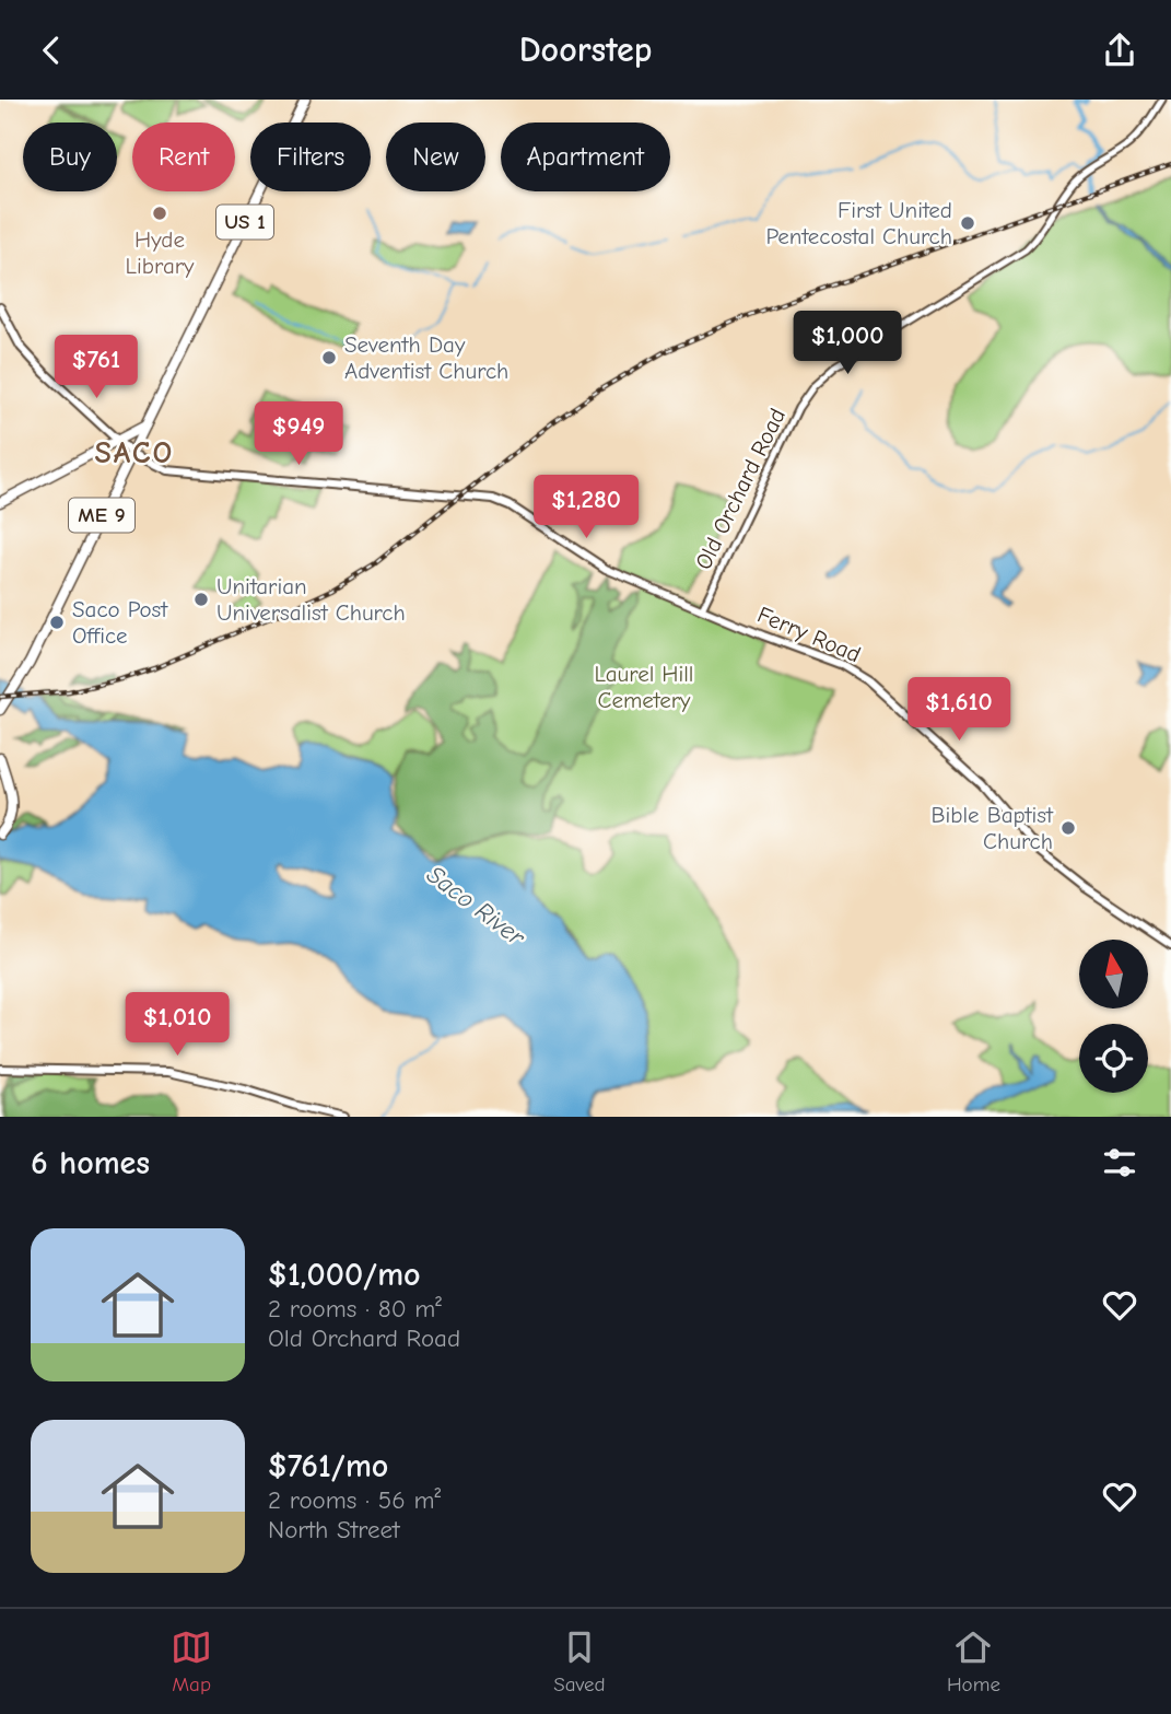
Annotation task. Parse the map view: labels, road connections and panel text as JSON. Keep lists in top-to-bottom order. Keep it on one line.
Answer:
{"streets":{"main road":["US 1","ME 9","Ferry Road"],"street":["Old Orchard Road"]},"crossings":[["Old Orchard Road","Ferry Road"],["ME 9","Ferry Road"]],"districts":["SACO"],"water":["Saco River"],"parks":["Laurel Hill Cemetery"],"places":["Hyde Library","First United Pentecostal Church","Seventh Day Adventist Church","Unitarian Universalist Church","Saco Post Office","Bible Baptist Church"],"north":"top","page":{"header":"Doorstep","chip":["Buy","Rent","Filters","New","Apartment"],"price":["$1,000","$761","$949","$1,280","$1,610","$1,010"],"heading":"6 homes","list":[{"name":"$1,000/mo","note":"2 rooms · 80 m² · Old Orchard Road"},{"name":"$761/mo","note":"2 rooms · 56 m² · North Street"}],"tabs":["Map","Saved","Home"]}}
